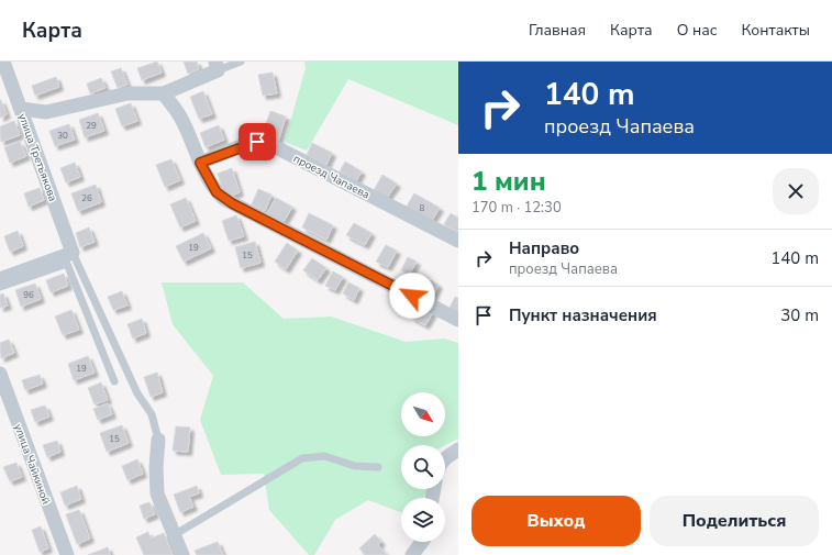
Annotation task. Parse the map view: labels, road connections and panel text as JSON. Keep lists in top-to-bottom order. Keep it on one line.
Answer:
{"streets":{"street":["улица Третьякова","проезд Чапаева","улица Чайкиной"]},"house_numbers":["29","30","26","8","19","15","96","19","15"],"north":"bottom right","page":{"header":"Карта","nav":["Главная","Карта","О нас","Контакты"],"turn":["140 m","проезд Чапаева"],"heading":["1 мин","170 m · 12:30"],"list":[{"name":"Направо","note":"проезд Чапаева","value":"140 m"},{"name":"Пункт назначения","value":"30 m"}],"buttons":["Выход","Поделиться"]}}
